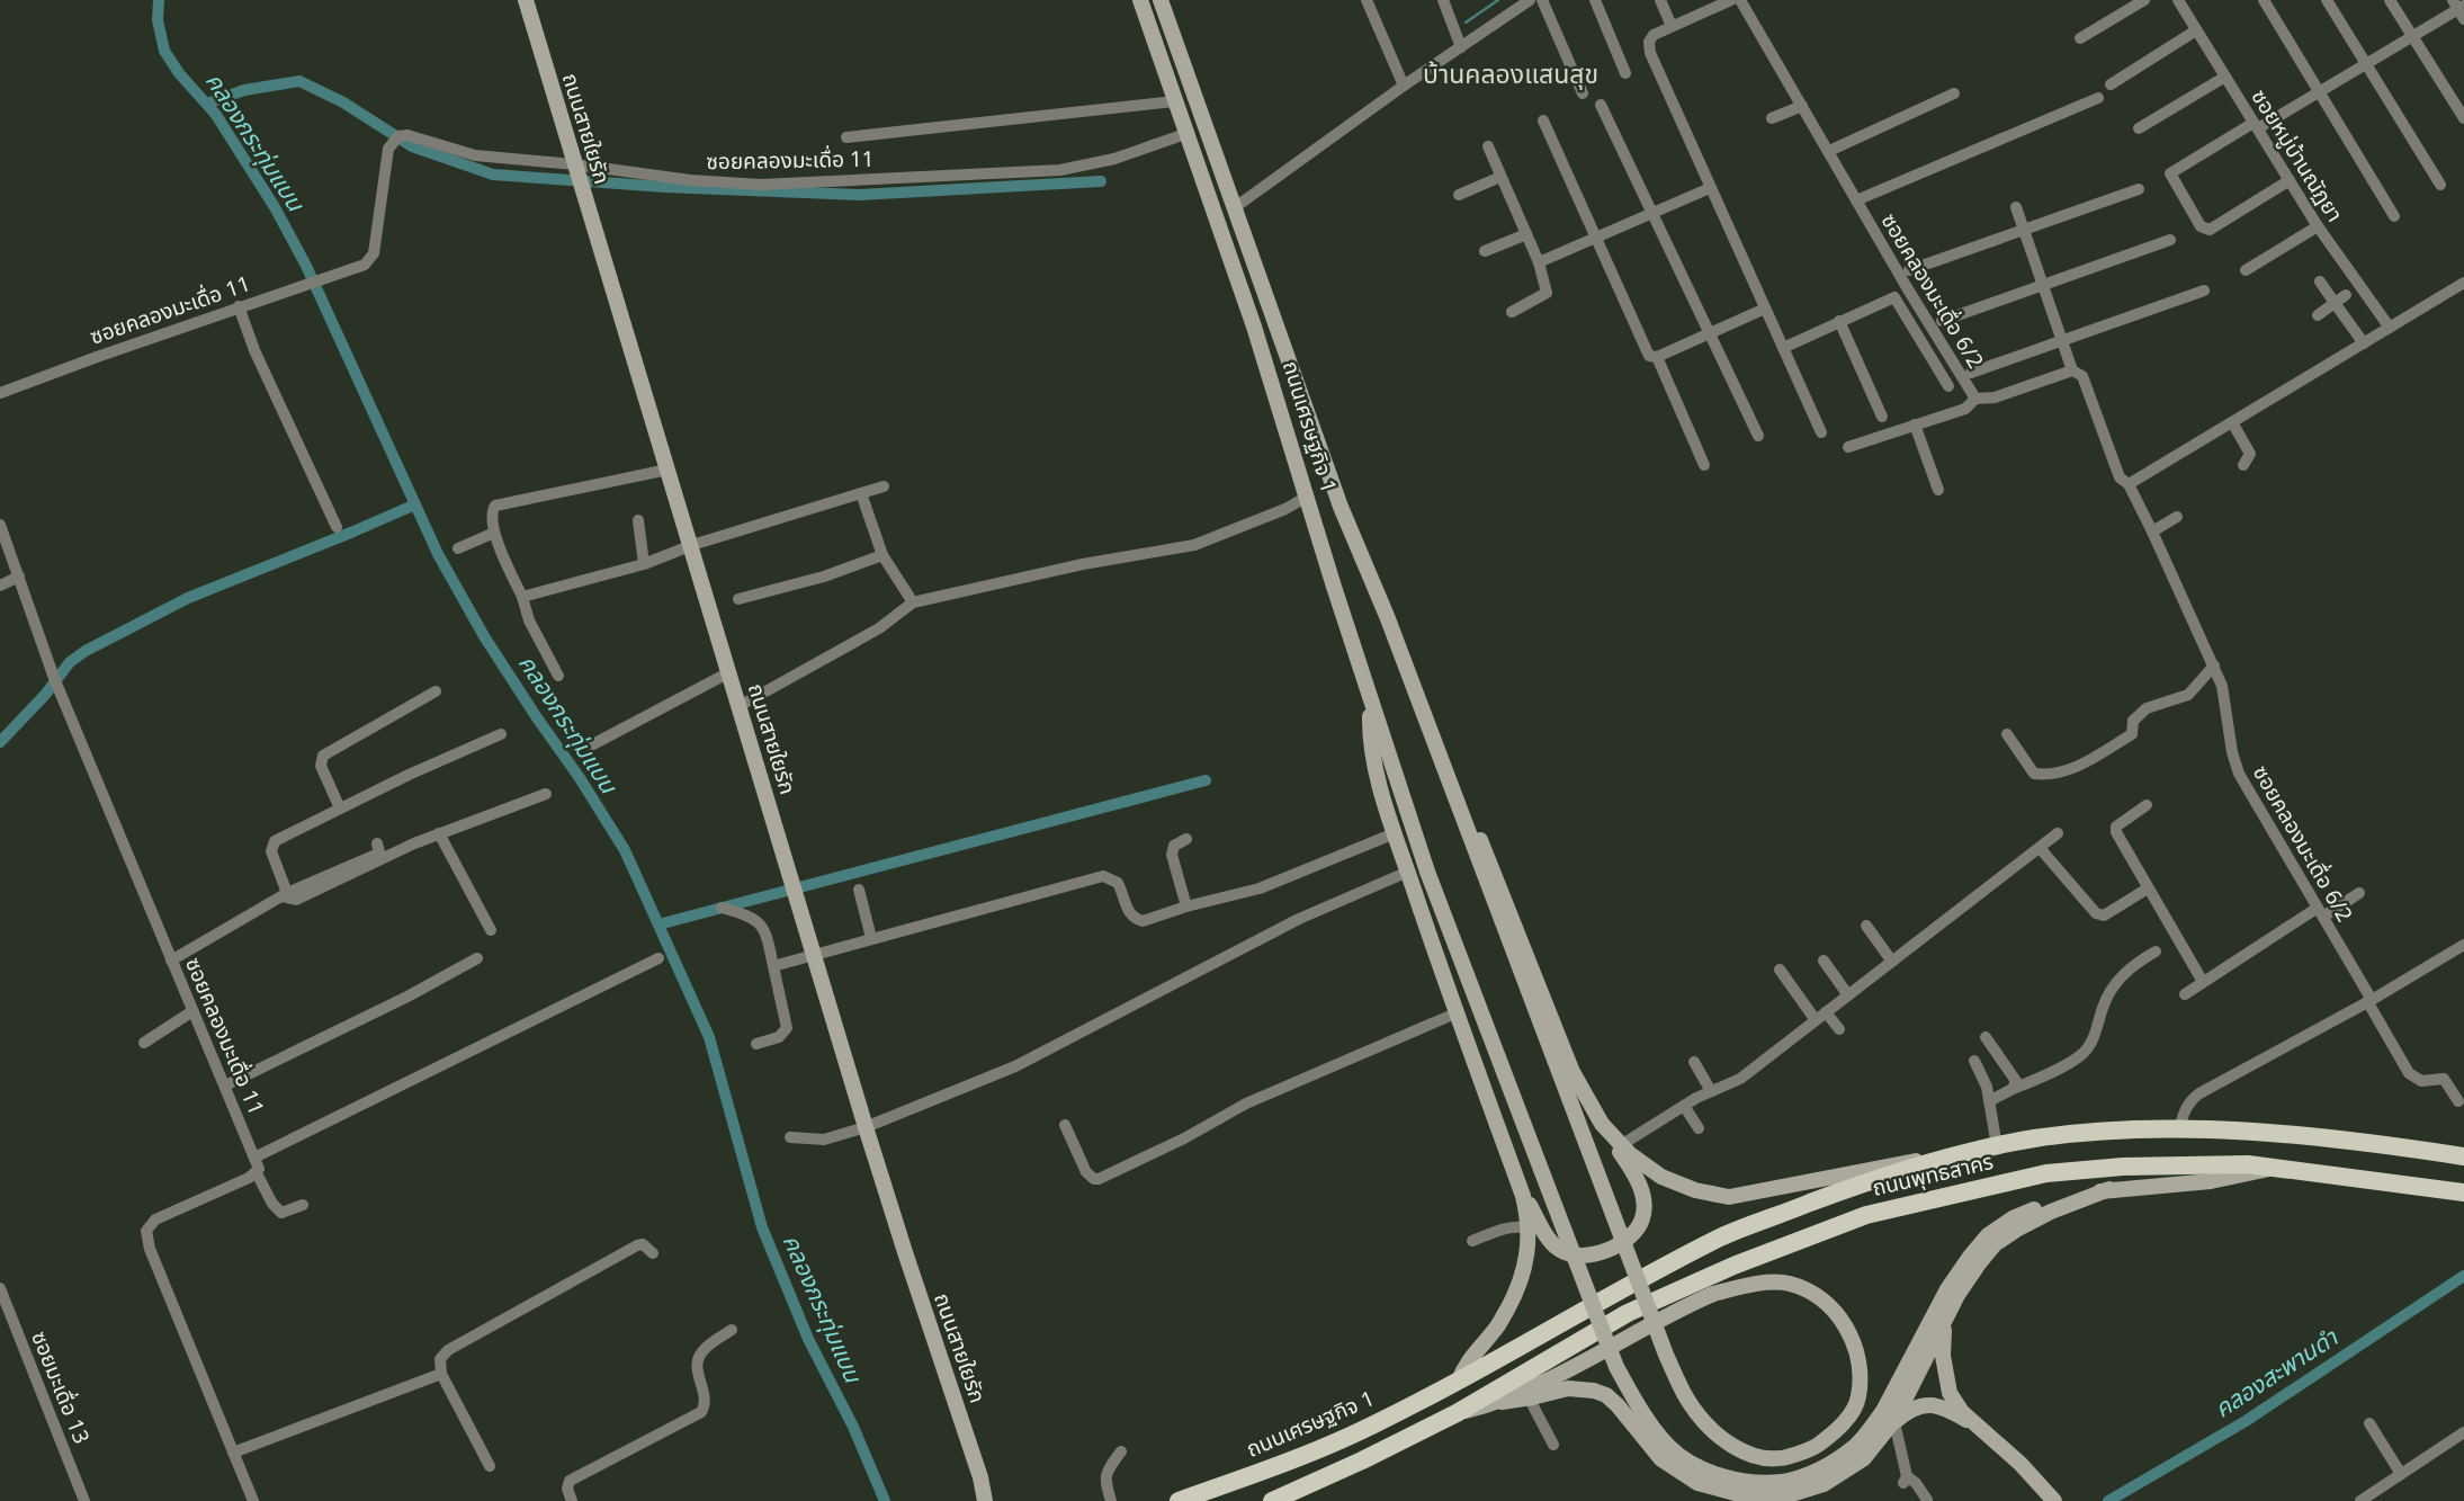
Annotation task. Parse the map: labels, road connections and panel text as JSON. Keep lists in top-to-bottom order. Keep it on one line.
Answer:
{"streets":{"main road":["ถนนสายใยรัก","ถนนเศรษฐกิจ 1","ถนนพุทธสาคร"],"street":["ซอยหมู่บ้านณัฏยา","ซอยคลองมะเดื่อ 11","ซอยคลองมะเดื่อ 6/2","ซอยมะเดื่อ 13"]},"crossings":[["ถนนสายใยรัก","ซอยคลองมะเดื่อ 11"],["ซอยคลองมะเดื่อ 11","ถนนเศรษฐกิจ 1"],["ถนนเศรษฐกิจ 1","ถนนพุทธสาคร"]],"districts":["บ้านคลองแสนสุข"],"water":["คลองกระทุ่มแบน","คลองสะพานดำ"]}
